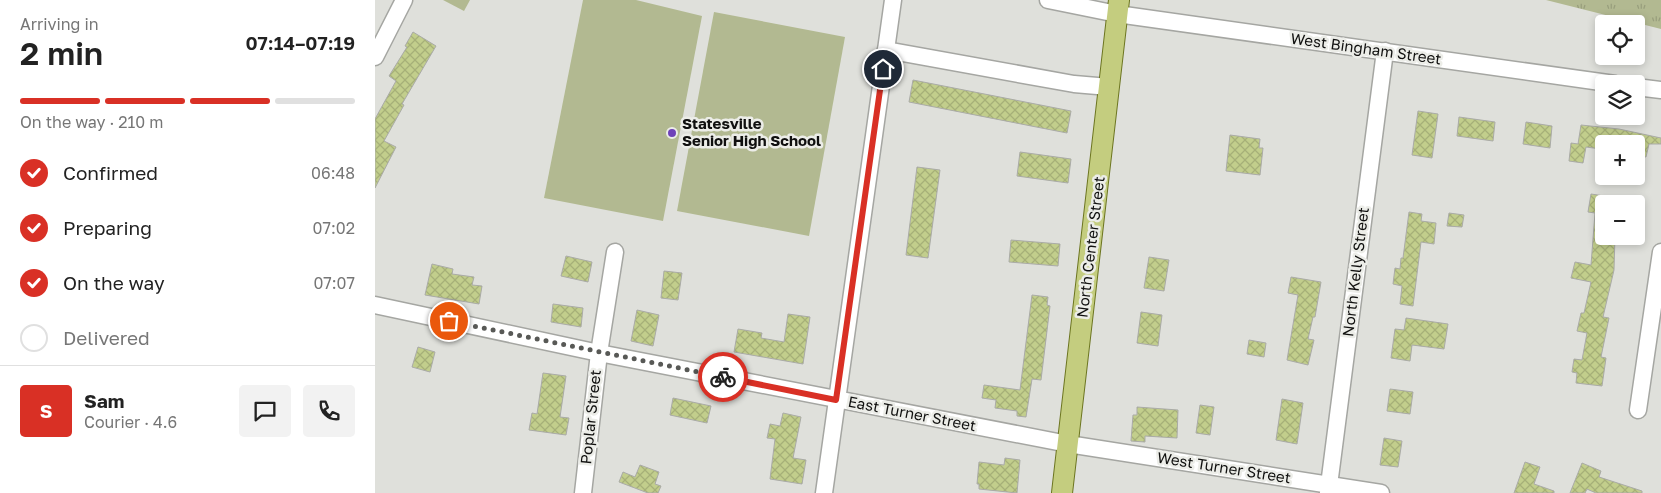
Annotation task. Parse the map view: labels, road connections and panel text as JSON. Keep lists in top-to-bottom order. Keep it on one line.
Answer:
{"streets":{"main road":["North Center Street"],"street":["West Bingham Street","North Kelly Street","East Turner Street","Poplar Street","West Turner Street"]},"crossings":[["West Bingham Street","North Center Street"],["West Bingham Street","North Kelly Street"],["North Center Street","East Turner Street"],["North Center Street","West Turner Street"],["North Kelly Street","West Turner Street"],["East Turner Street","Poplar Street"],["East Turner Street","West Turner Street"]],"places":["Statesville Senior High School"],"page":{"heading":["2 min","Arriving in","07:14–07:19"],"panel":["Sam","Courier · 4.6"],"map_buttons":["+","−"],"bar":"On the way · 210 m","list":[["Confirmed","06:48"],["Preparing","07:02"],["On the way","07:07"],"Delivered"],"round":"S"}}
